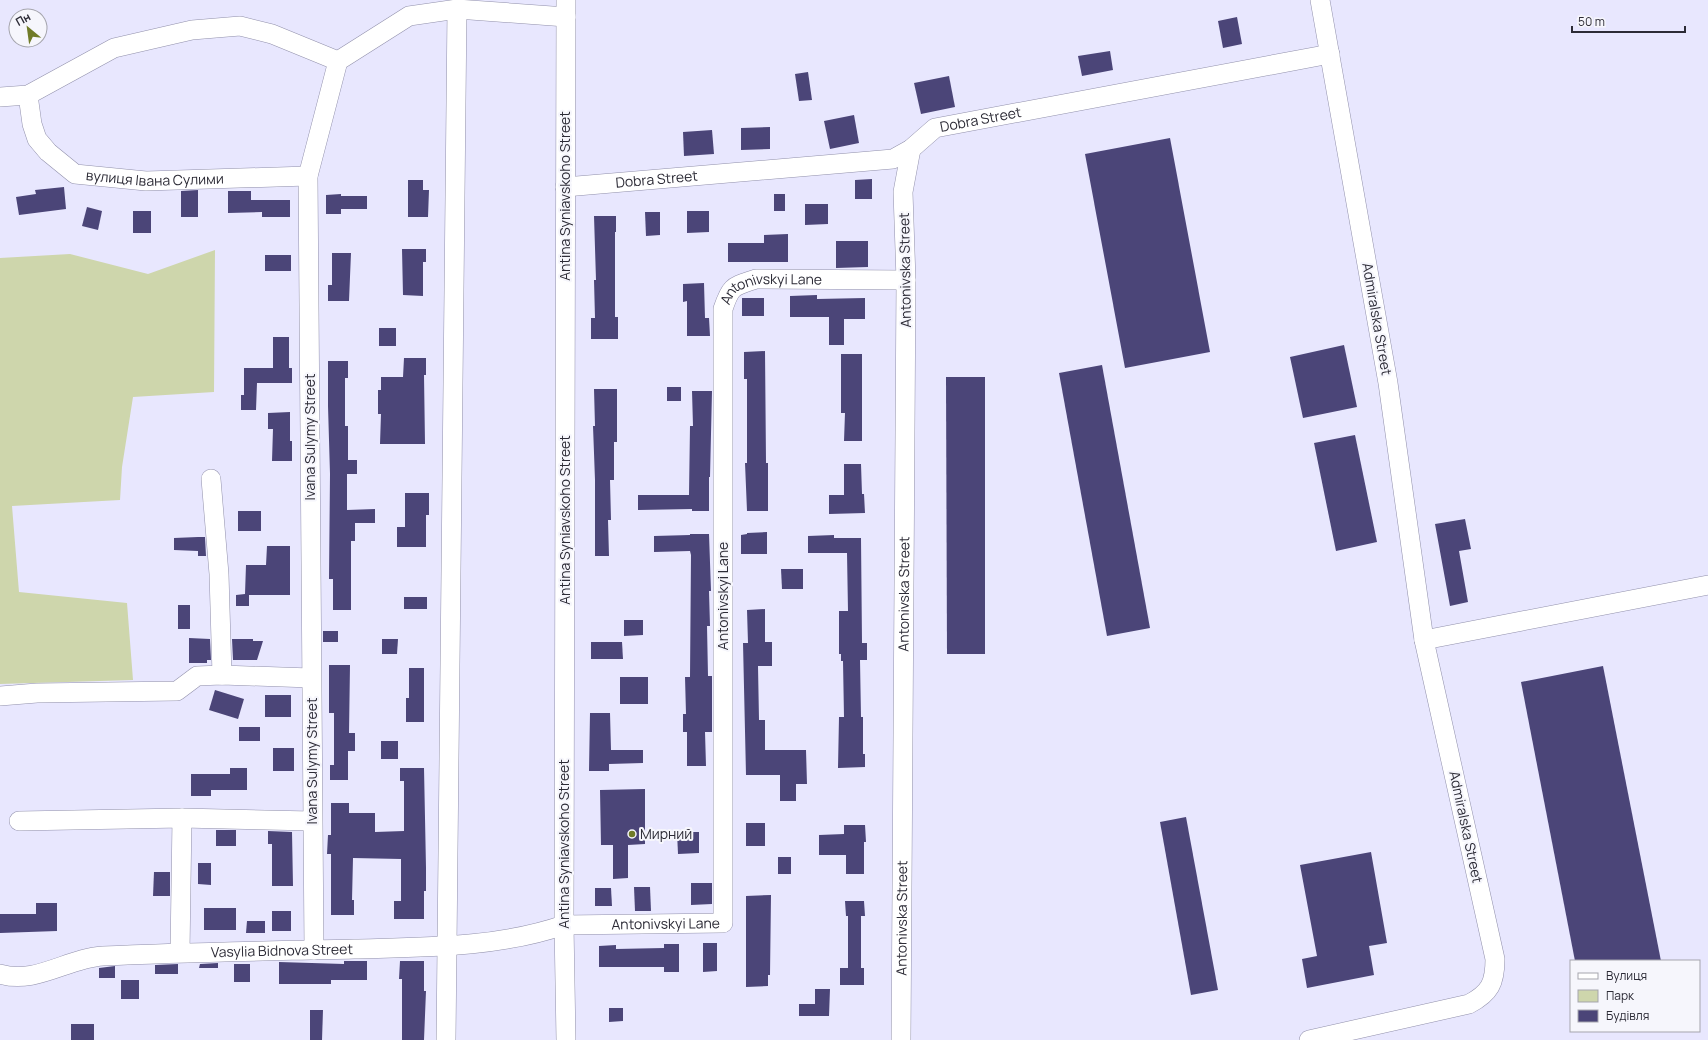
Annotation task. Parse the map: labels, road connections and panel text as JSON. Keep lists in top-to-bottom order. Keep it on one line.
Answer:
{"streets":{"street":["Dobra Street","вулиця Івана Сулими","Antina Syniavskoho Street","Antonivska Street","Antonivskyi Lane","Admiralska Street","Ivana Sulymy Street","Vasylia Bidnova Street"]},"crossings":[["Dobra Street","Antina Syniavskoho Street"],["Dobra Street","Antonivska Street"],["Dobra Street","Admiralska Street"],["вулиця Івана Сулими","Ivana Sulymy Street"],["Antina Syniavskoho Street","Antonivskyi Lane"],["Antina Syniavskoho Street","Vasylia Bidnova Street"],["Antonivska Street","Antonivskyi Lane"],["Antonivskyi Lane","Vasylia Bidnova Street"],["Ivana Sulymy Street","Vasylia Bidnova Street"]],"places":["Мирний"],"legend":["Вулиця","Парк","Будівля"],"scale_bar":"50 m","north":"top left"}
